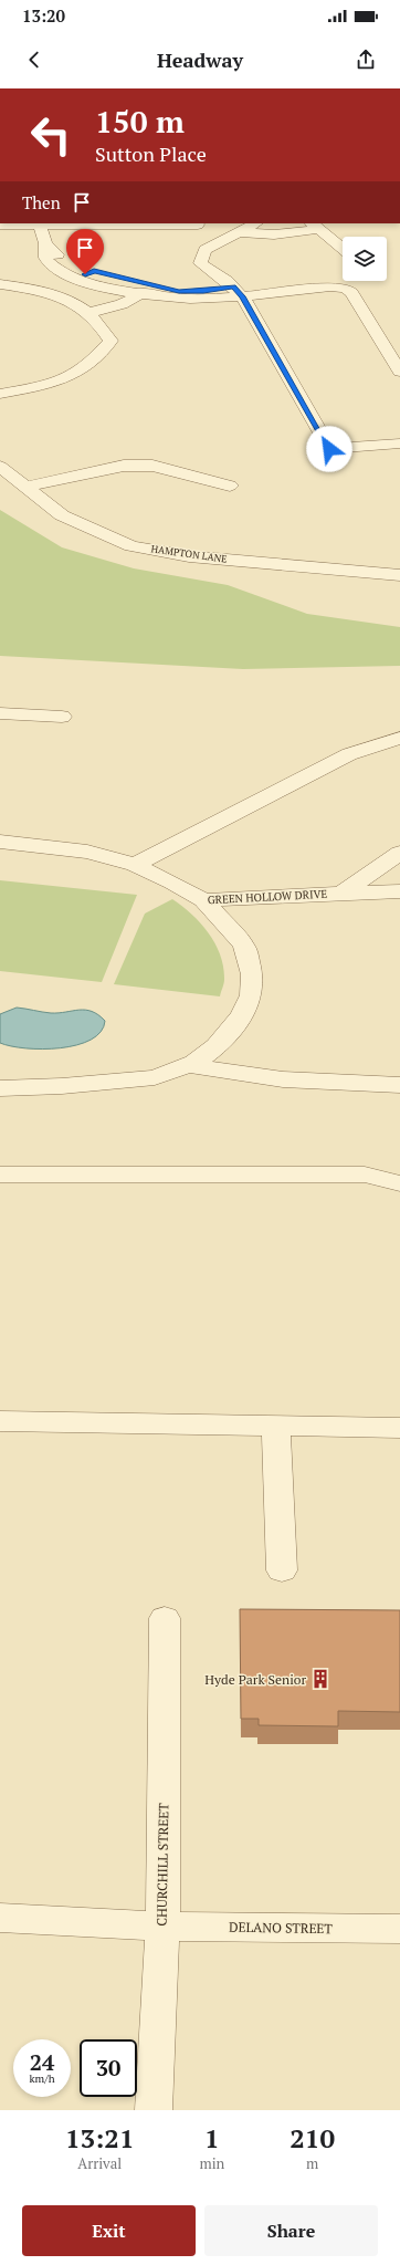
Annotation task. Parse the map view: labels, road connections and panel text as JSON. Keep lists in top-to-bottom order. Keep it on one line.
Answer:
{"streets":{"street":["HAMPTON LANE","GREEN HOLLOW DRIVE","CHURCHILL STREET","DELANO STREET"]},"crossings":[["CHURCHILL STREET","DELANO STREET"]],"places":{"building":["Hyde Park Senior"]},"page":{"status":"13:20","header":"Headway","turn":["150 m","Sutton Place"],"then":"Then","speed":"24 km/h","limit":"30","eta":["13:21","Arrival","1","min","210","m"],"buttons":["Exit","Share"]}}
